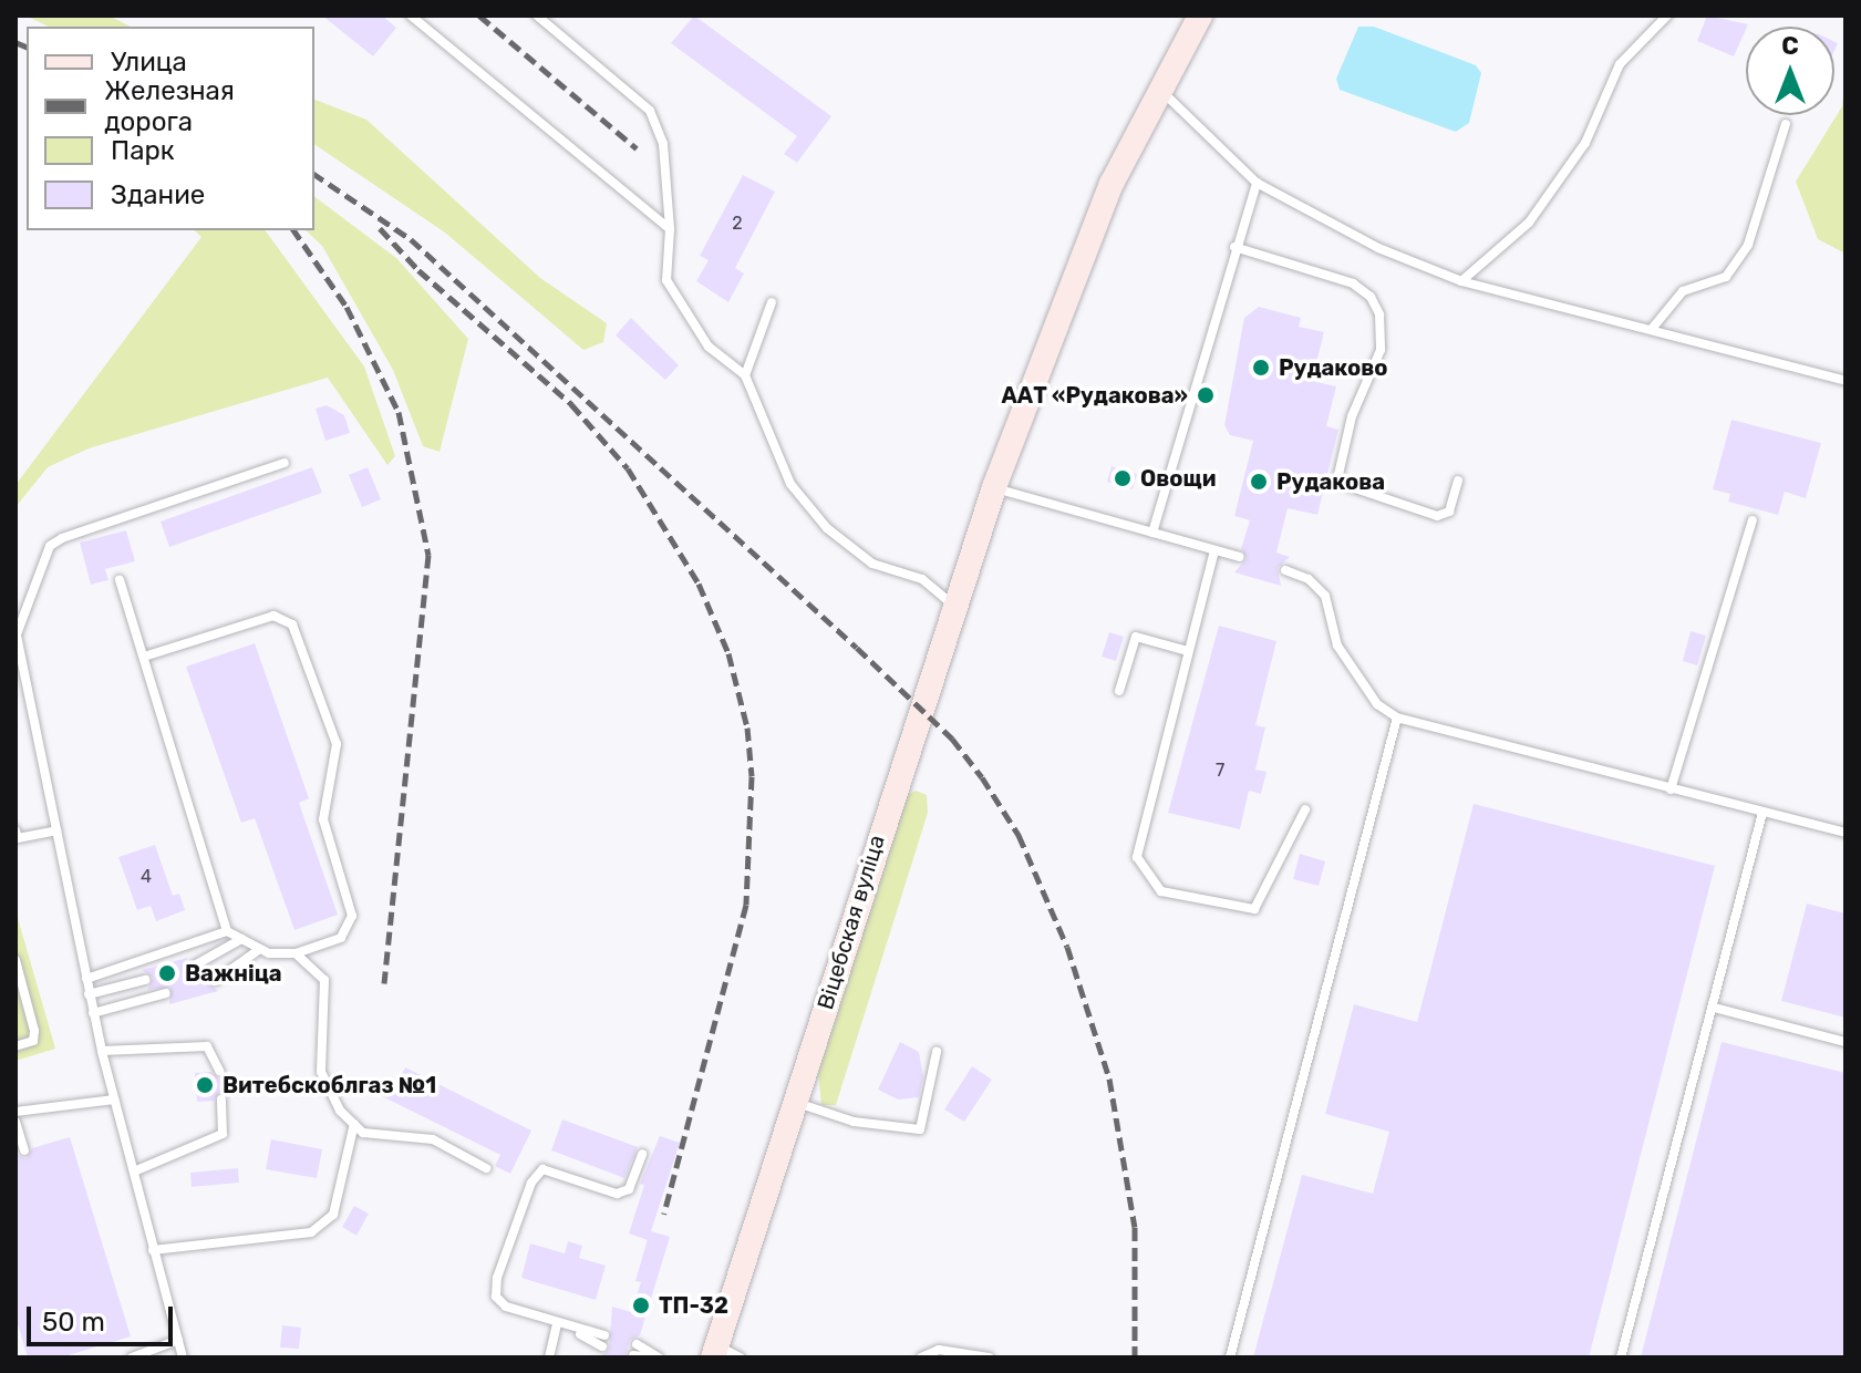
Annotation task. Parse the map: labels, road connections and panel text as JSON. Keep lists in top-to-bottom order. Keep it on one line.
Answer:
{"streets":{"main road":["Віцебская вуліца"]},"places":["Рудаково","ААТ «Рудакова»","Овощи","Рудакова","Важніца","Витебскоблгаз №1","ТП-32"],"house_numbers":["2","7","4"],"legend":["Улица","Железная дорога","Парк","Здание"],"scale_bar":"50 m","north":"top"}
